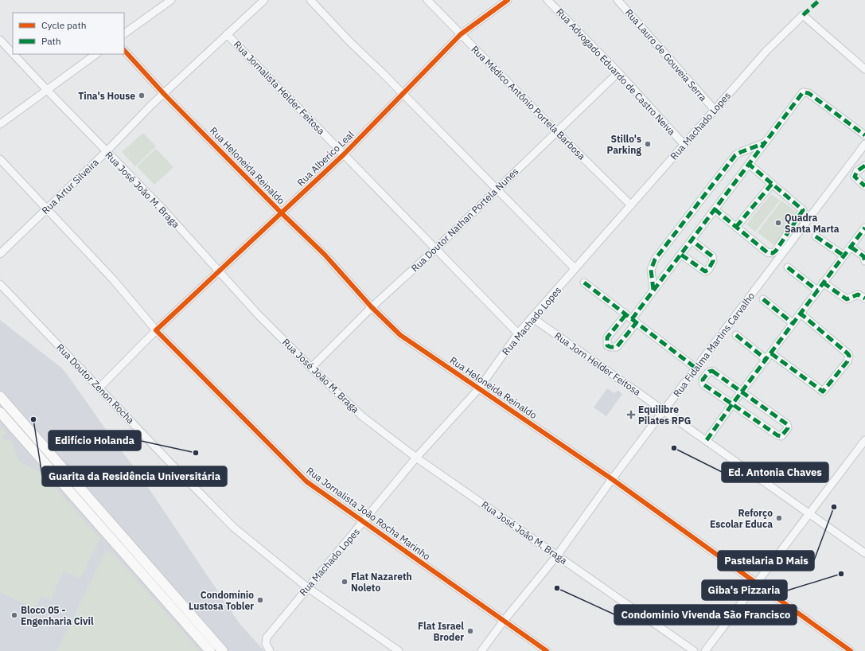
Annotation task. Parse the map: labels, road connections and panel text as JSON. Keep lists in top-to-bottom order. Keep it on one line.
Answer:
{"streets":{"street":["Rua Lauro de Gouveia Serra","Rua Advogado Eduardo de Castro Neiva","Rua Jornalista Helder Feitosa","Rua Médico Antônio Portela Barbosa","Rua Machado Lopes","Rua Alberico Leal","Rua Heloneida Reinaldo","Rua Artur Silveira","Rua José João M. Braga","Rua Doutor Nathan Portela Nunes","Rua Fidalma Martins Carvalho","Rua Jorn Helder Feitosa","Rua Doutor Zenon Rocha","Rua Jornalista João Rocha Marinho"]},"crossings":[["Rua Lauro de Gouveia Serra","Rua Machado Lopes"],["Rua Advogado Eduardo de Castro Neiva","Rua Machado Lopes"],["Rua Advogado Eduardo de Castro Neiva","Rua Doutor Nathan Portela Nunes"],["Rua Jornalista Helder Feitosa","Rua Machado Lopes"],["Rua Jornalista Helder Feitosa","Rua Alberico Leal"],["Rua Jornalista Helder Feitosa","Rua Artur Silveira"],["Rua Jornalista Helder Feitosa","Rua Doutor Nathan Portela Nunes"],["Rua Médico Antônio Portela Barbosa","Rua Machado Lopes"],["Rua Médico Antônio Portela Barbosa","Rua Alberico Leal"],["Rua Médico Antônio Portela Barbosa","Rua Doutor Nathan Portela Nunes"],["Rua Machado Lopes","Rua Heloneida Reinaldo"],["Rua Machado Lopes","Rua José João M. Braga"],["Rua Machado Lopes","Rua Jorn Helder Feitosa"],["Rua Machado Lopes","Rua Doutor Zenon Rocha"],["Rua Machado Lopes","Rua Jornalista João Rocha Marinho"],["Rua Alberico Leal","Rua Heloneida Reinaldo"],["Rua Alberico Leal","Rua José João M. Braga"],["Rua Alberico Leal","Rua Jornalista João Rocha Marinho"],["Rua Heloneida Reinaldo","Rua Artur Silveira"],["Rua Heloneida Reinaldo","Rua Doutor Nathan Portela Nunes"],["Rua Heloneida Reinaldo","Rua Fidalma Martins Carvalho"],["Rua Artur Silveira","Rua José João M. Braga"],["Rua Artur Silveira","Rua Jornalista João Rocha Marinho"],["Rua José João M. Braga","Rua Doutor Nathan Portela Nunes"],["Rua José João M. Braga","Rua Fidalma Martins Carvalho"],["Rua Fidalma Martins Carvalho","Rua Jorn Helder Feitosa"],["Rua Fidalma Martins Carvalho","Rua Jornalista João Rocha Marinho"]],"places":{"other":["Tina's House","Stillo's Parking","Quadra Santa Marta","Guarita da Residência Universitária","Ed. Antonia Chaves","Edifício Holanda","Pastelaria D Mais","Reforço Escolar Educa","Giba's Pizzaria","Flat Nazareth Noleto","Condominio Vivenda São Francisco","Condomínio Lustosa Tobler","Bloco 05 - Engenharia Civil","Flat Israel Broder"],"health":["Equilibre Pilates RPG"]},"legend":["Cycle path","Path"]}
